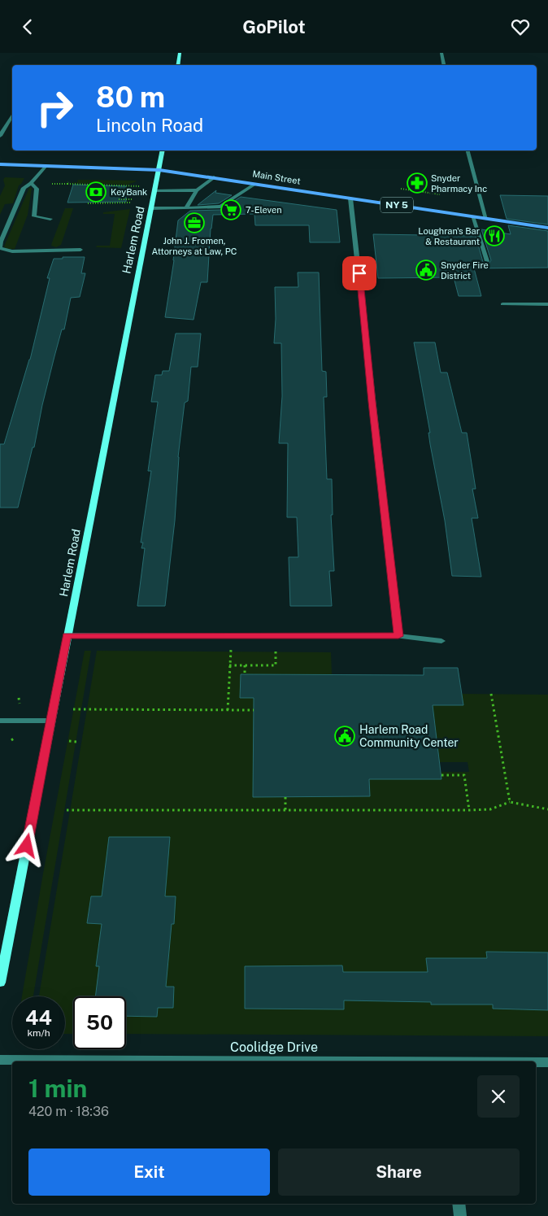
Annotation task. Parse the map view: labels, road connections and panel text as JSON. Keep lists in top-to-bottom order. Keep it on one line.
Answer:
{"streets":{"main road":["Main Street","NY 5","Harlem Road"],"street":["Coolidge Drive"]},"crossings":[["Main Street","Harlem Road"]],"places":{"pharmacy":["Snyder Pharmacy Inc"],"bank":["KeyBank"],"supermarket":["7-Eleven"],"office":["John J. Fromen, Attorneys at Law, PC"],"restaurant":["Loughran's Bar & Restaurant"],"public building":["Snyder Fire District","Harlem Road Community Center"]},"page":{"header":"GoPilot","turn":["80 m","Lincoln Road"],"speed":"44 km/h","limit":"50","heading":["1 min","420 m · 18:36"],"buttons":["Exit","Share"]}}
